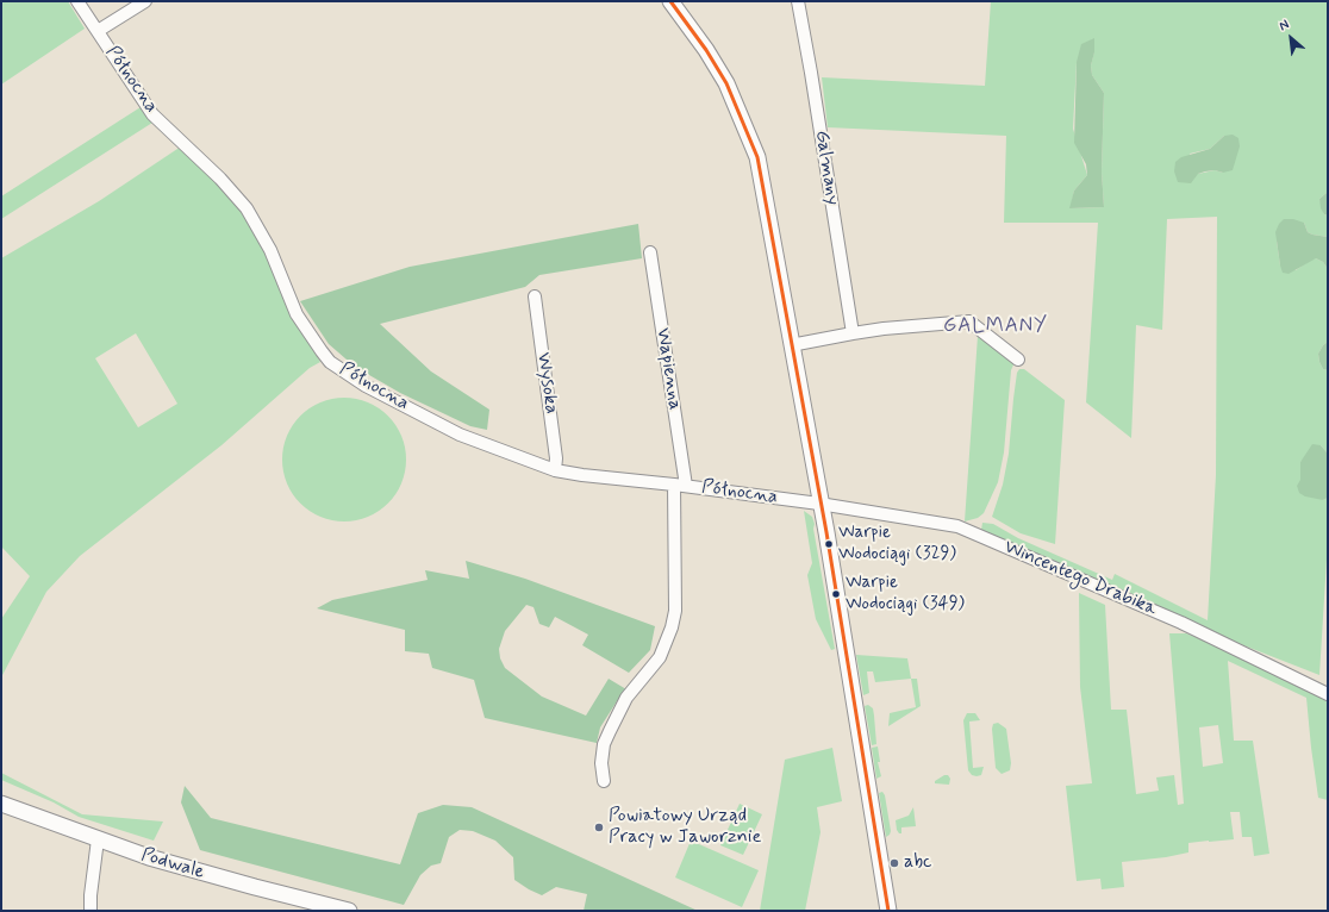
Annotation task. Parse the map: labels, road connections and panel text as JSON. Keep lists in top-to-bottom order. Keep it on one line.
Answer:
{"streets":{"street":["Północna","Galmany","Wapienna","Wysoka","Wincentego Drabika","Podwale"]},"crossings":[["Północna","Wapienna"],["Północna","Wysoka"],["Północna","Wincentego Drabika"]],"districts":["GALMANY"],"places":["Warpie Wodociągi (329)","Warpie Wodociągi (349)","Powiatowy Urząd Pracy w Jaworznie","abc"],"north":"top left"}
